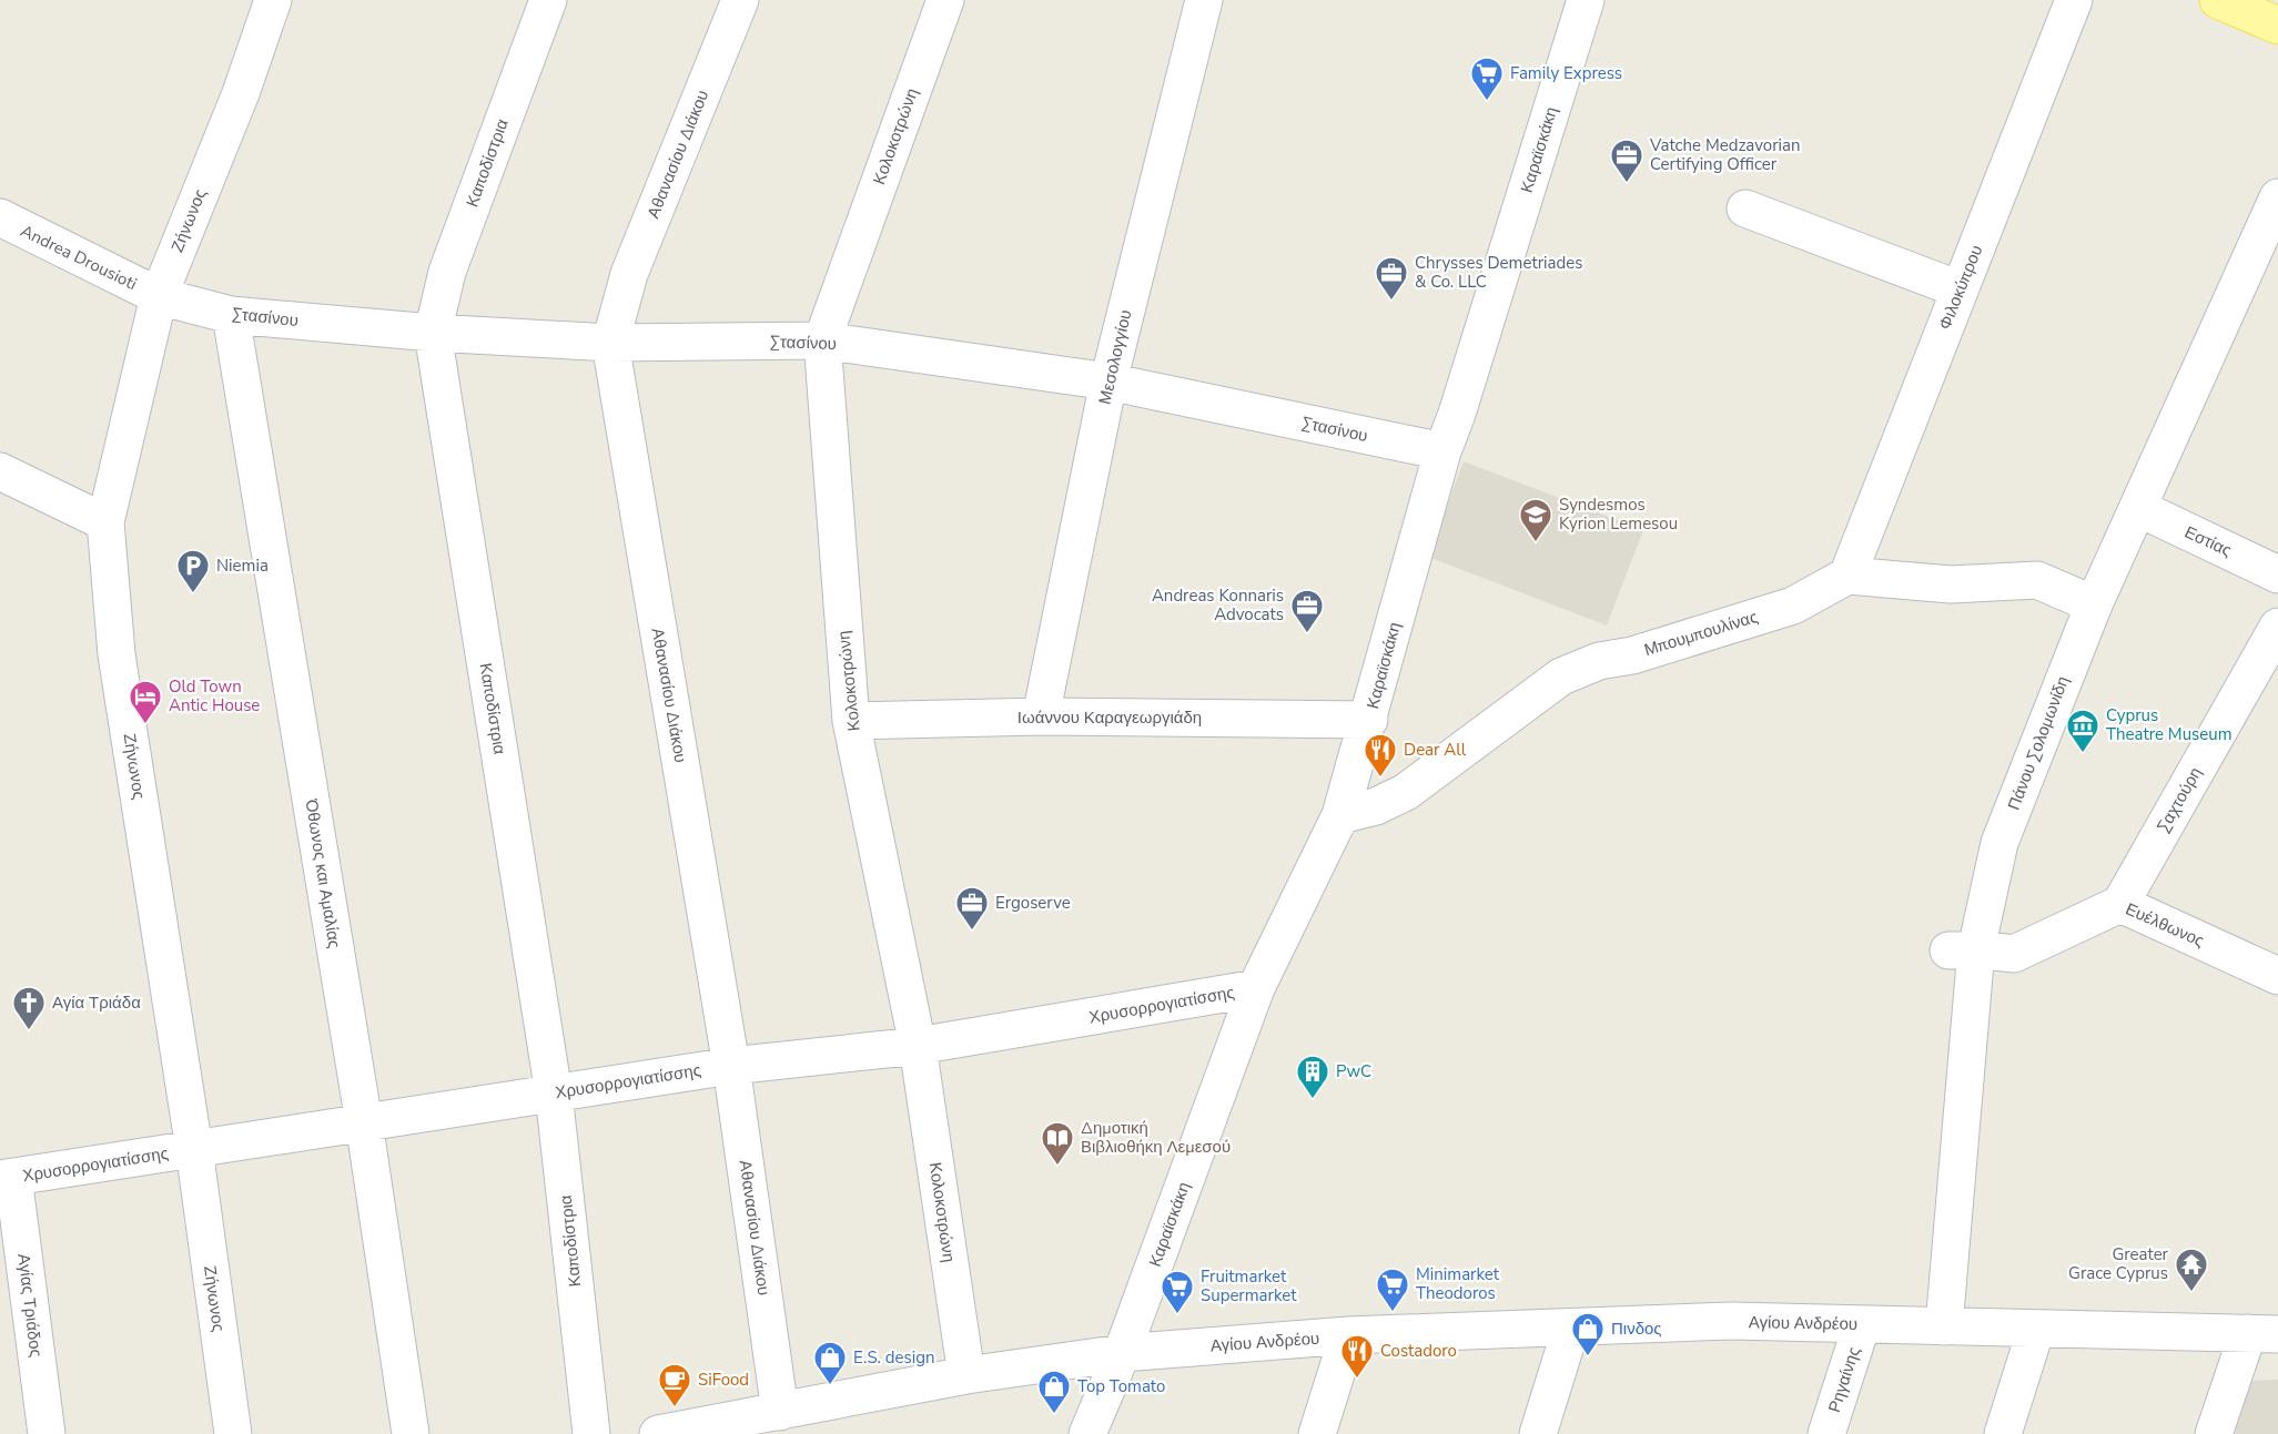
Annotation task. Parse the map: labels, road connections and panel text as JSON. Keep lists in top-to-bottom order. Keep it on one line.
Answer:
{"streets":{"street":["Κολοκοτρώνη","Καραϊσκάκη","Αθανασίου Διάκου","Καποδίστρια","Ζήνωνος","Andrea Drousioti","Φιλοκύπρου","Στασίνου","Μεσολογγίου","Εστίας","Μπουμπουλίνας","Ιωάννου Καραγεωργιάδη","Πάνου Σολομωνίδη","Σαχτούρη","Όθωνος και Αμαλίας","Ευέλθωνος","Χρυσορρογιατίσσης","Αγίας Τριάδος","Αγίου Ανδρέου","Ρηγαίνης"]},"crossings":[["Κολοκοτρώνη","Στασίνου"],["Κολοκοτρώνη","Ιωάννου Καραγεωργιάδη"],["Κολοκοτρώνη","Χρυσορρογιατίσσης"],["Κολοκοτρώνη","Αγίου Ανδρέου"],["Καραϊσκάκη","Στασίνου"],["Καραϊσκάκη","Μπουμπουλίνας"],["Καραϊσκάκη","Ιωάννου Καραγεωργιάδη"],["Καραϊσκάκη","Χρυσορρογιατίσσης"],["Καραϊσκάκη","Αγίου Ανδρέου"],["Αθανασίου Διάκου","Στασίνου"],["Αθανασίου Διάκου","Χρυσορρογιατίσσης"],["Αθανασίου Διάκου","Αγίου Ανδρέου"],["Καποδίστρια","Στασίνου"],["Καποδίστρια","Χρυσορρογιατίσσης"],["Ζήνωνος","Andrea Drousioti"],["Ζήνωνος","Στασίνου"],["Ζήνωνος","Χρυσορρογιατίσσης"],["Andrea Drousioti","Στασίνου"],["Φιλοκύπρου","Μπουμπουλίνας"],["Στασίνου","Μεσολογγίου"],["Στασίνου","Όθωνος και Αμαλίας"],["Μεσολογγίου","Ιωάννου Καραγεωργιάδη"],["Εστίας","Πάνου Σολομωνίδη"],["Πάνου Σολομωνίδη","Ευέλθωνος"],["Πάνου Σολομωνίδη","Αγίου Ανδρέου"],["Σαχτούρη","Ευέλθωνος"],["Όθωνος και Αμαλίας","Χρυσορρογιατίσσης"],["Χρυσορρογιατίσσης","Αγίας Τριάδος"],["Αγίου Ανδρέου","Ρηγαίνης"]],"places":{"supermarket":["Family Express","Minimarket Theodoros","Fruitmarket Supermarket"],"office":["Vatche Medzavorian Certifying Officer","Chrysses Demetriades & Co. LLC","Andreas Konnaris Advocats","Ergoserve"],"school or university":["Syndesmos Kyrion Lemesou"],"parking":["Niemia"],"hotel":["Old Town Antic House"],"museum":["Cyprus Theatre Museum"],"restaurant":["Dear All","Costadoro"],"church":["Αγία Τριάδα"],"building":["PwC"],"library":["Δημοτική Βιβλιοθήκη Λεμεσού"],"temple":["Greater Grace Cyprus"],"shop":["Πινδος","E.S. design","Top Tomato"],"cafe":["SiFood"]}}
